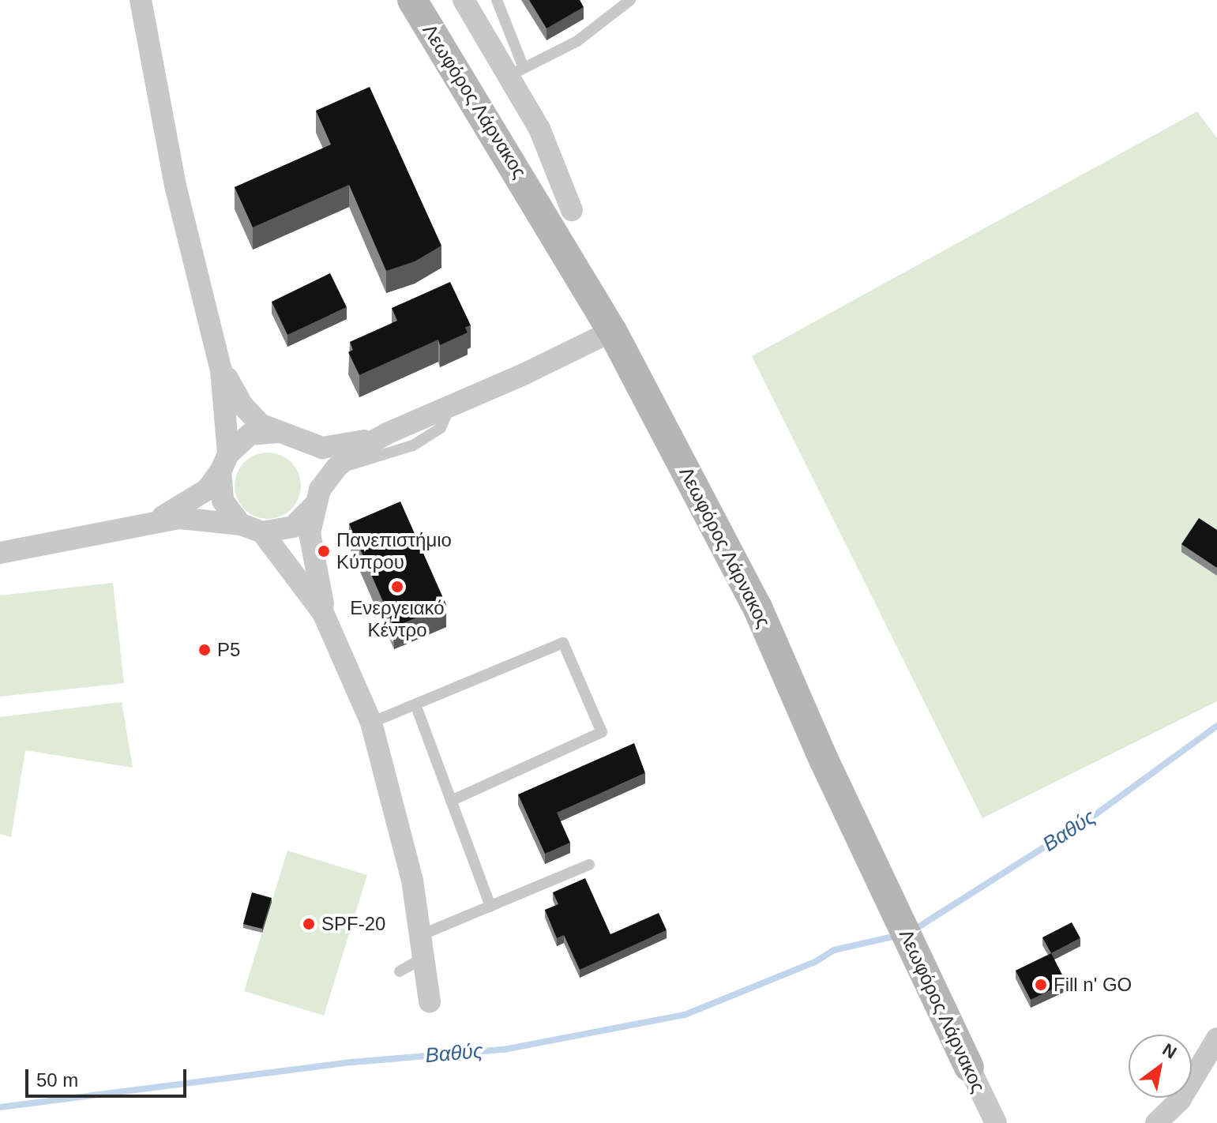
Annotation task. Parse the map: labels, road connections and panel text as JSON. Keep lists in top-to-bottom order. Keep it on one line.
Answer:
{"streets":{"main road":["Λεωφόρος Λάρνακος"]},"water":["Βαθύς"],"places":["Πανεπιστήμιο Κύπρου","Ενεργειακό Κέντρο","P5","SPF-20","Fill n' GO"],"scale_bar":"50 m","north":"top right"}
